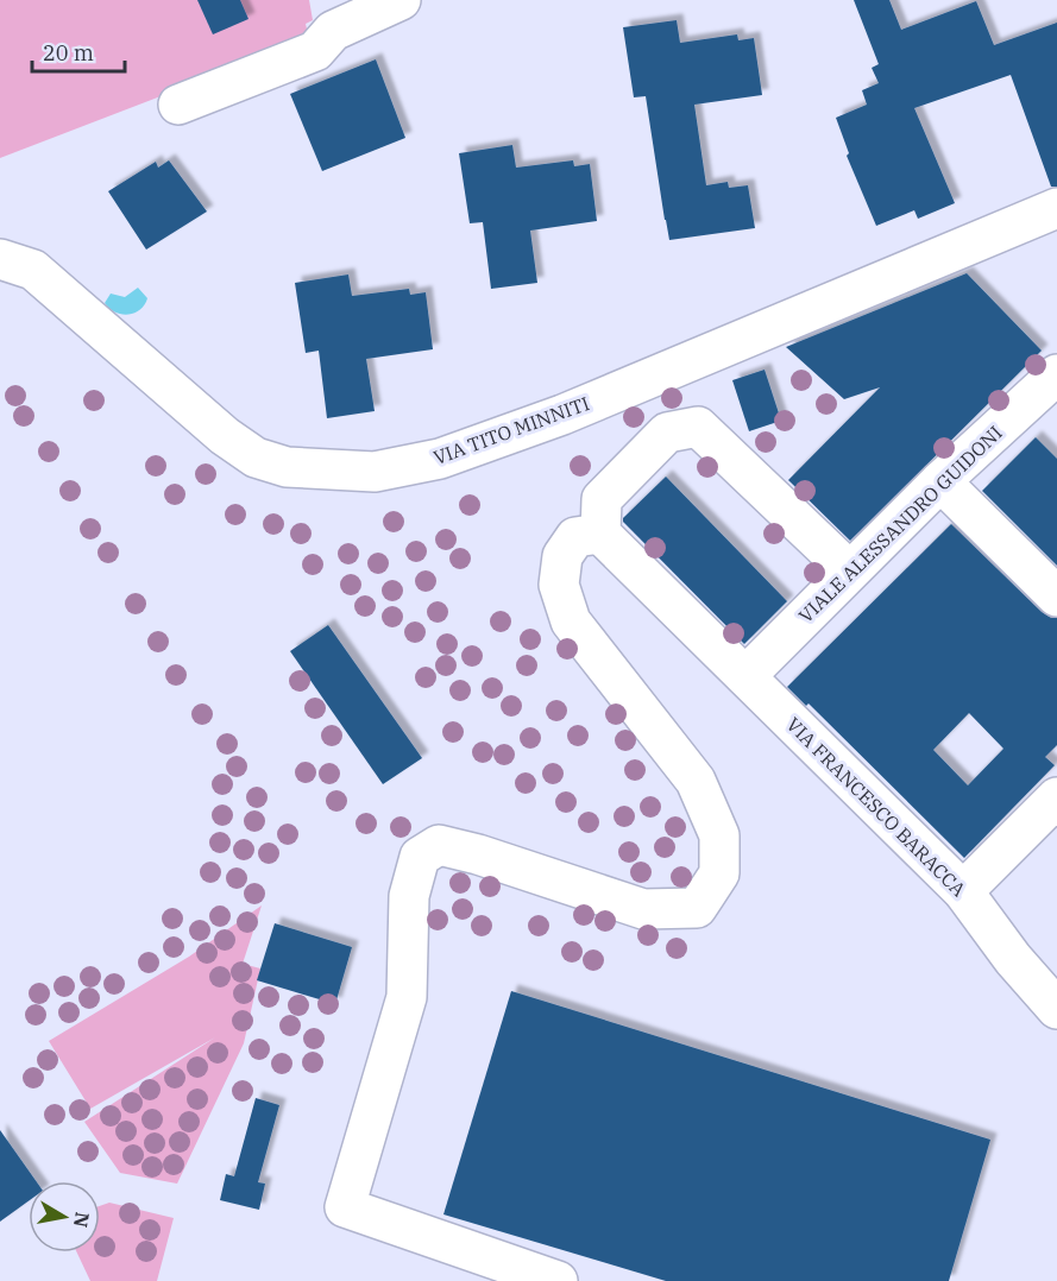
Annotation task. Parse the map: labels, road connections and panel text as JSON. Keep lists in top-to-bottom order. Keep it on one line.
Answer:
{"streets":{"street":["VIA TITO MINNITI","VIALE ALESSANDRO GUIDONI","VIA FRANCESCO BARACCA"]},"crossings":[["VIALE ALESSANDRO GUIDONI","VIA FRANCESCO BARACCA"]],"scale_bar":"20 m","north":"right"}
